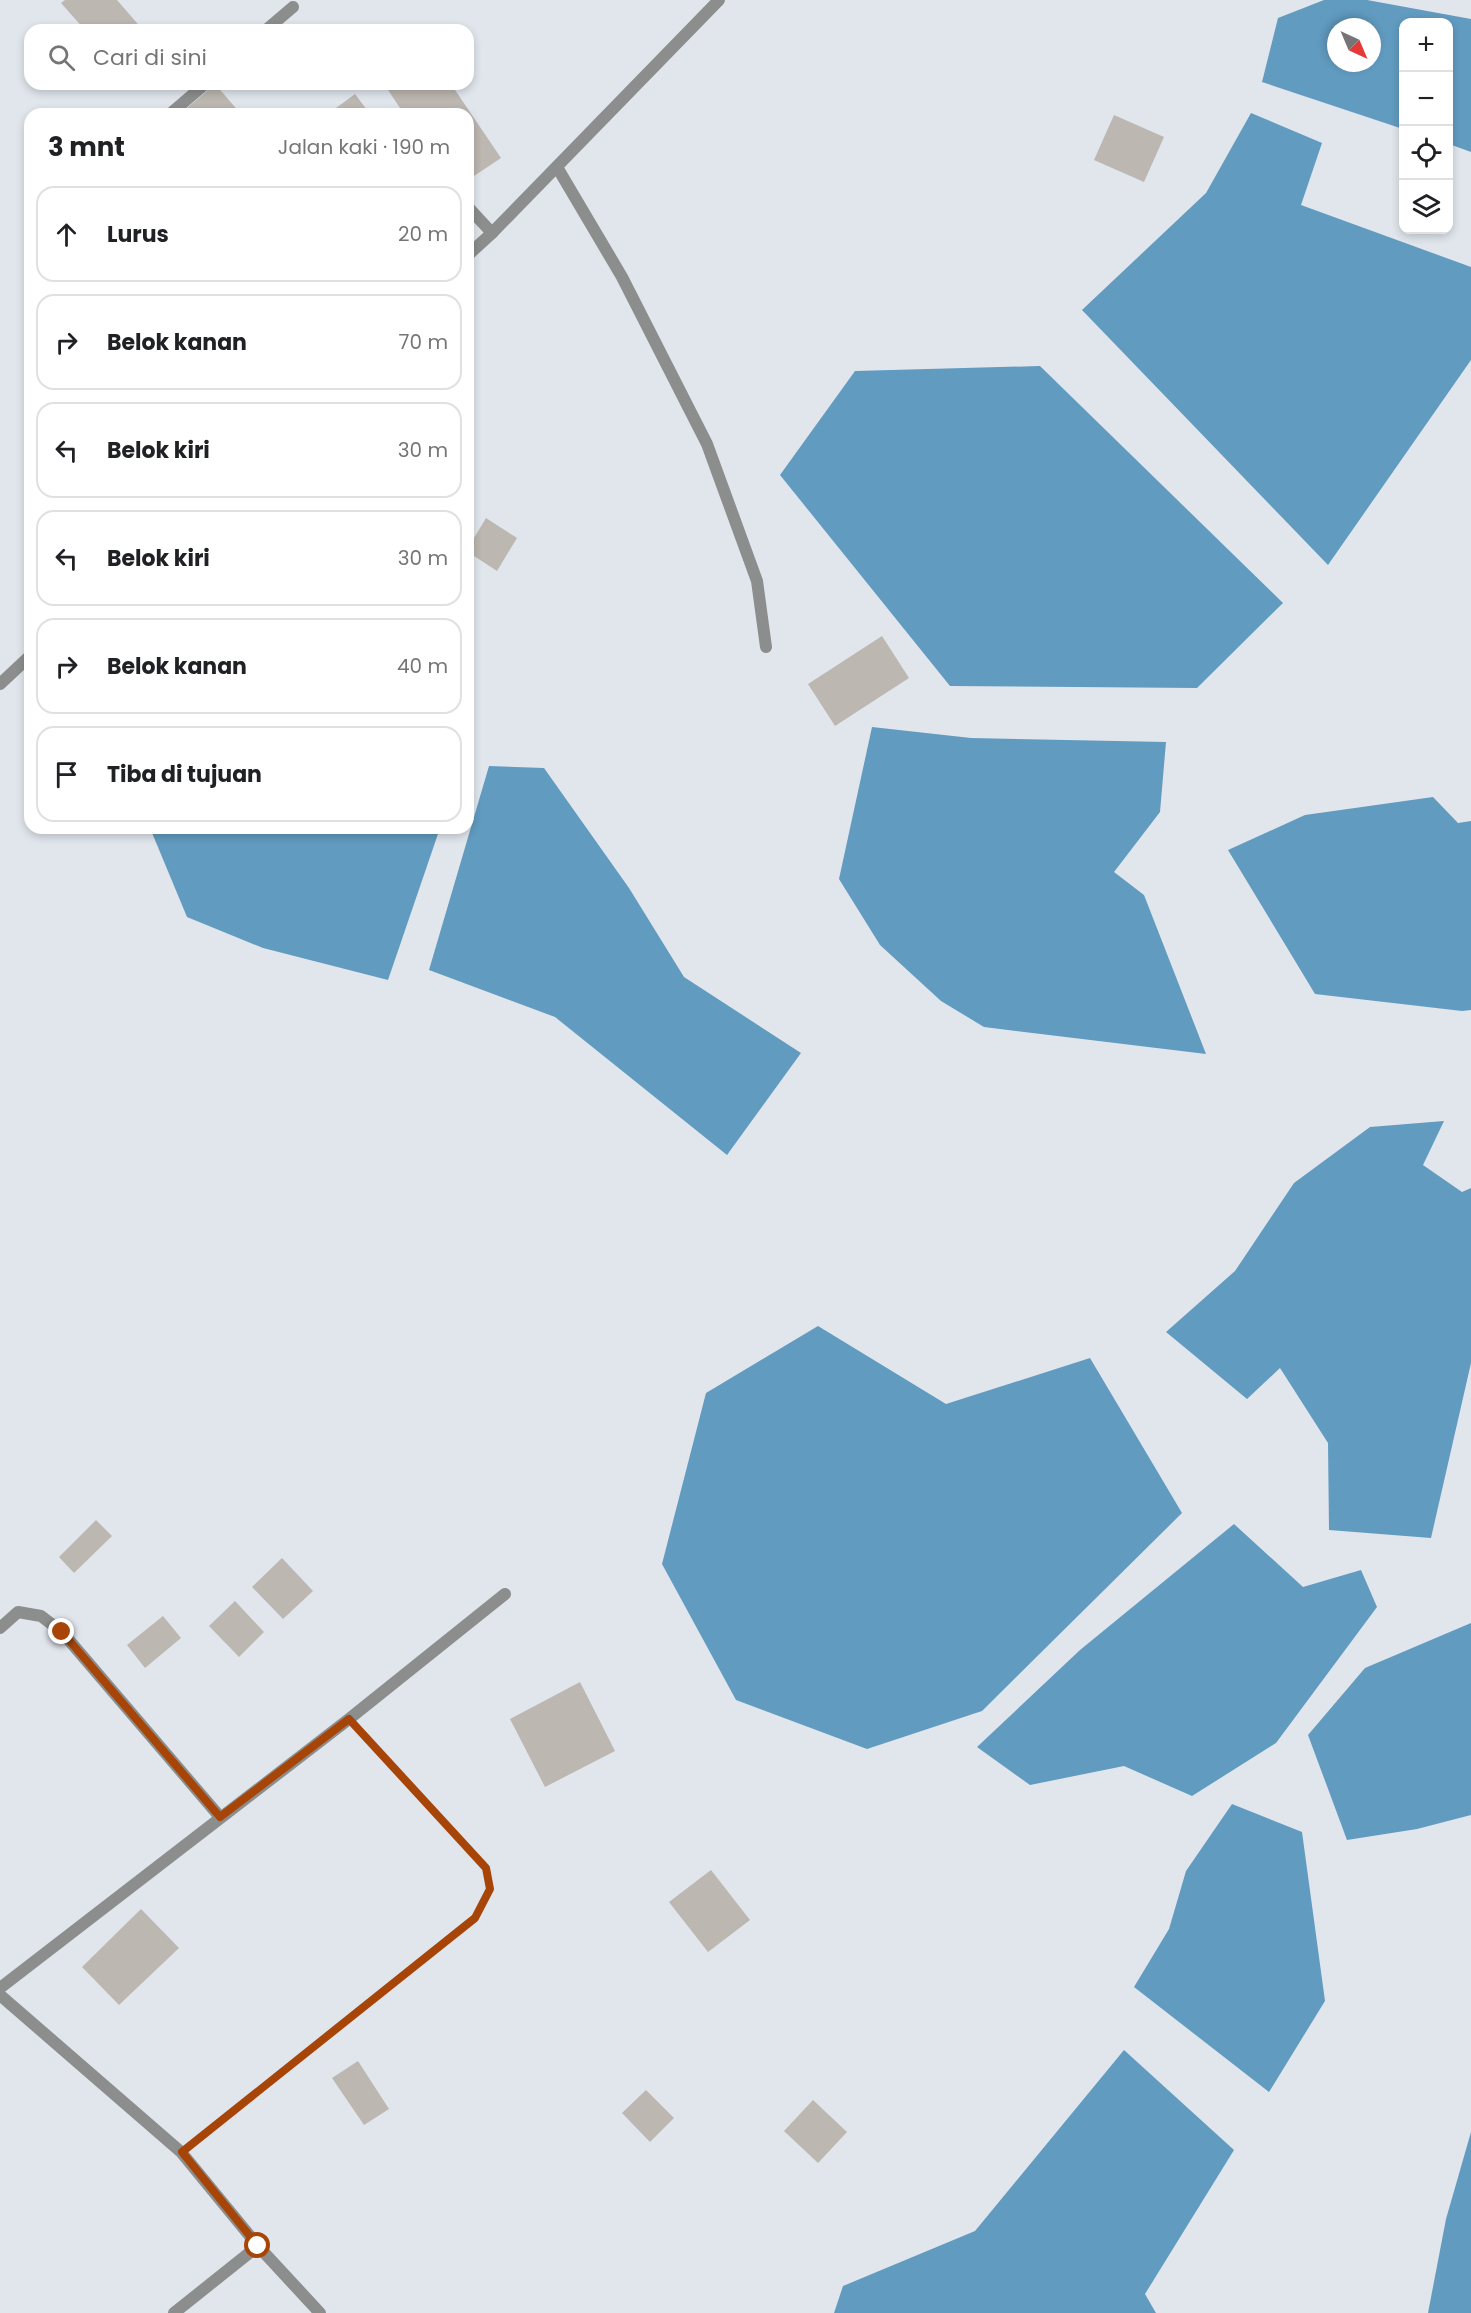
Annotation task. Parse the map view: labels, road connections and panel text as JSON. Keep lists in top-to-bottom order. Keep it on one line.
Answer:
{"north":"bottom right","page":{"map_buttons":["+","−"],"search":"Cari di sini","heading":["3 mnt","Jalan kaki · 190 m"],"list":[["Lurus","20 m"],["Belok kanan","70 m"],["Belok kiri","30 m"],["Belok kiri","30 m"],["Belok kanan","40 m"],"Tiba di tujuan"]}}
